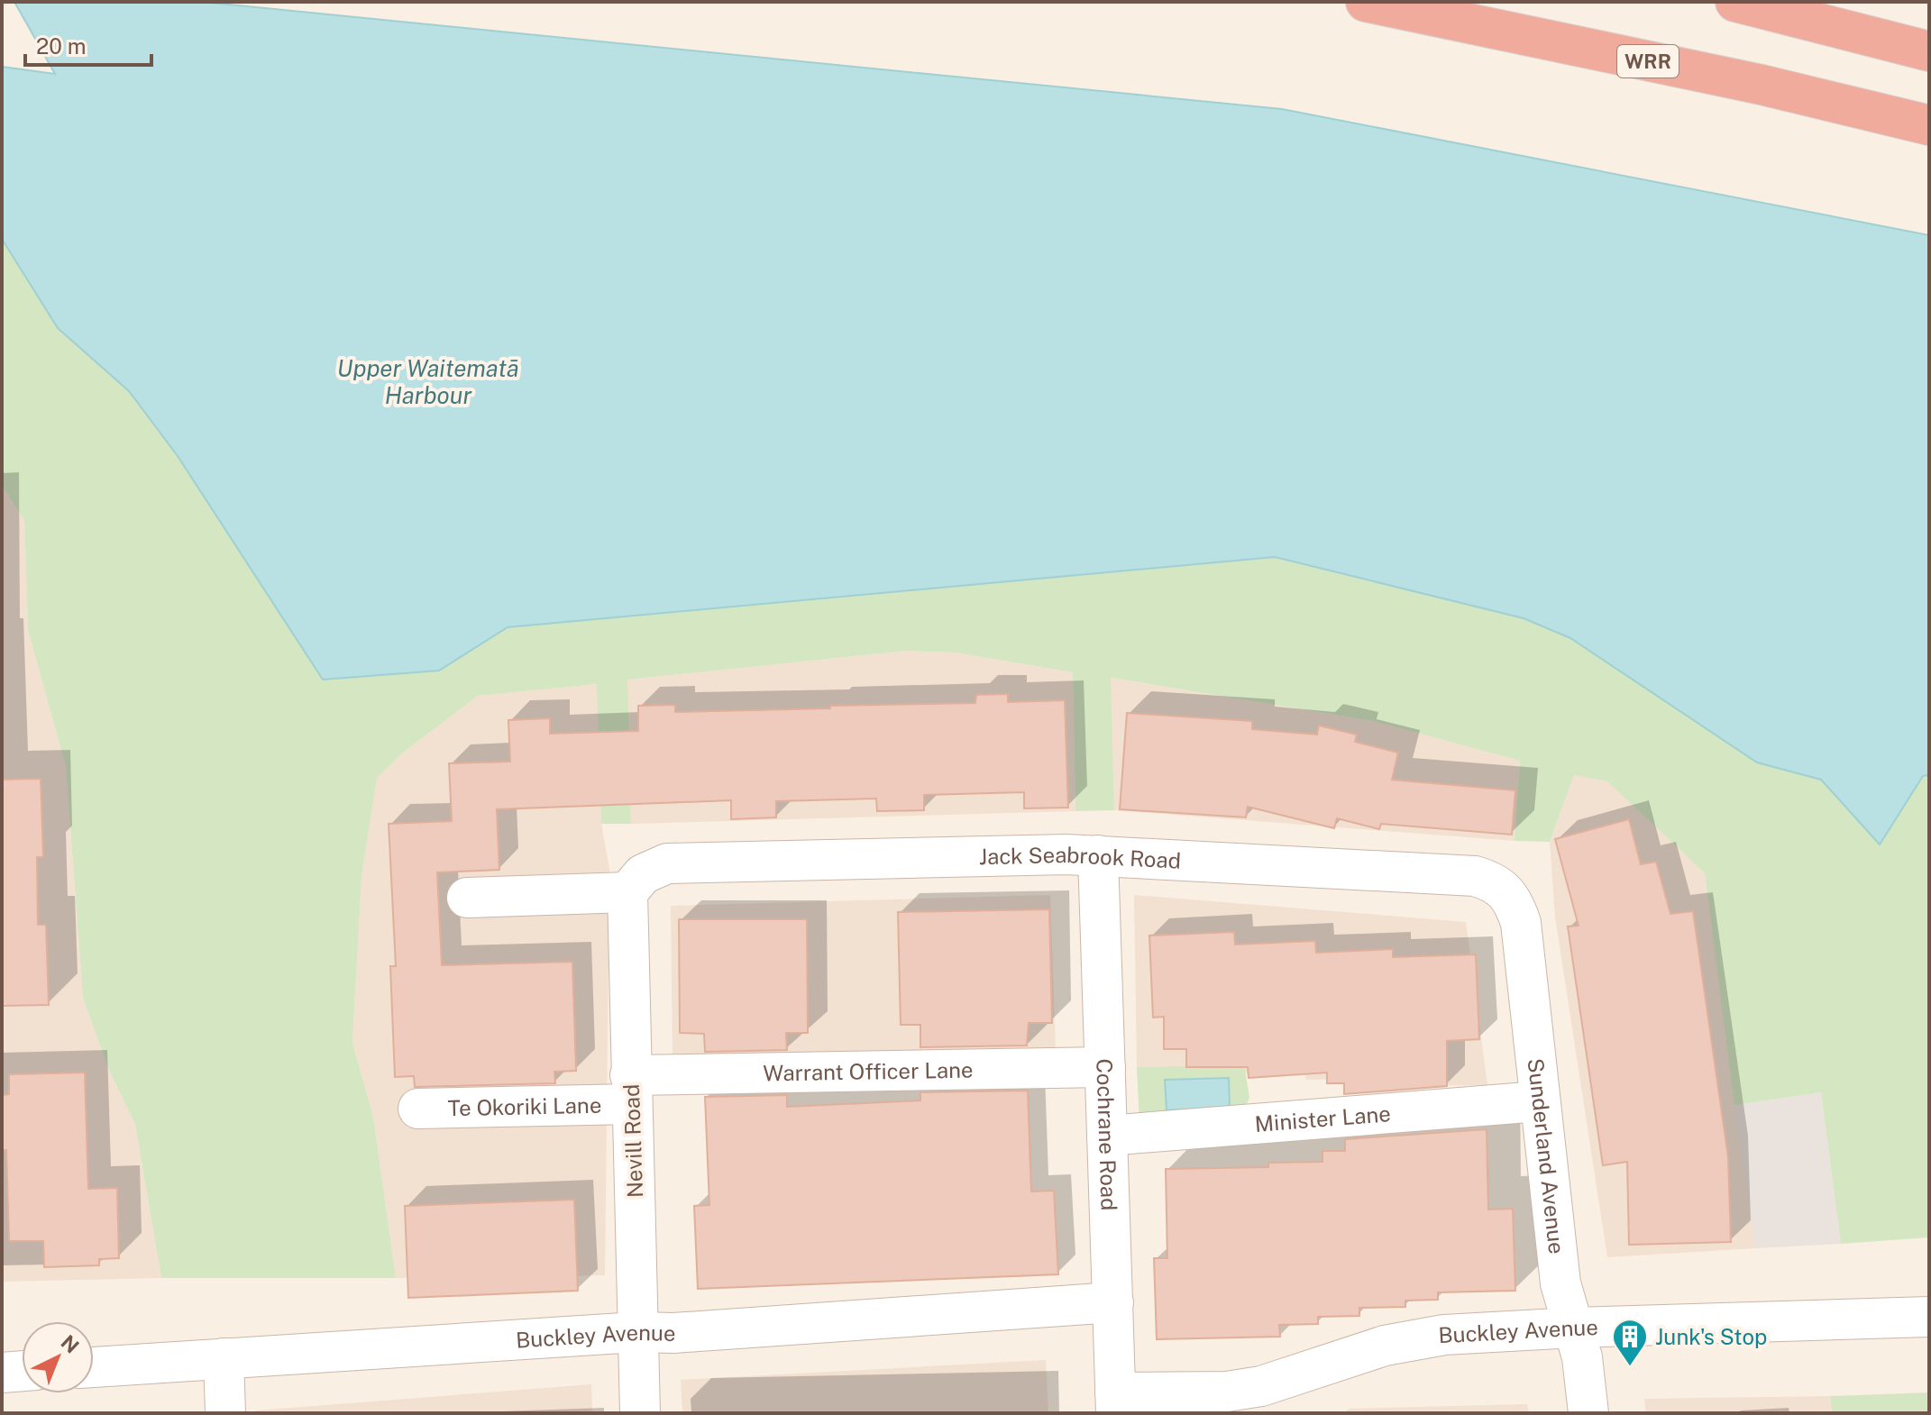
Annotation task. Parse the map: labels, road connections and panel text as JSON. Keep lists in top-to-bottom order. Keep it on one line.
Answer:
{"streets":{"highway":["WRR"],"street":["Jack Seabrook Road","Warrant Officer Lane","Te Okoriki Lane","Minister Lane","Cochrane Road","Nevill Road","Sunderland Avenue","Buckley Avenue"]},"crossings":[["Jack Seabrook Road","Cochrane Road"],["Jack Seabrook Road","Nevill Road"],["Jack Seabrook Road","Sunderland Avenue"],["Warrant Officer Lane","Te Okoriki Lane"],["Warrant Officer Lane","Cochrane Road"],["Warrant Officer Lane","Nevill Road"],["Te Okoriki Lane","Nevill Road"],["Minister Lane","Cochrane Road"],["Minister Lane","Sunderland Avenue"],["Cochrane Road","Buckley Avenue"],["Nevill Road","Buckley Avenue"],["Sunderland Avenue","Buckley Avenue"]],"water":["Upper Waitematā Harbour"],"places":{"building":["Junk's Stop"]},"scale_bar":"20 m","north":"top right"}
